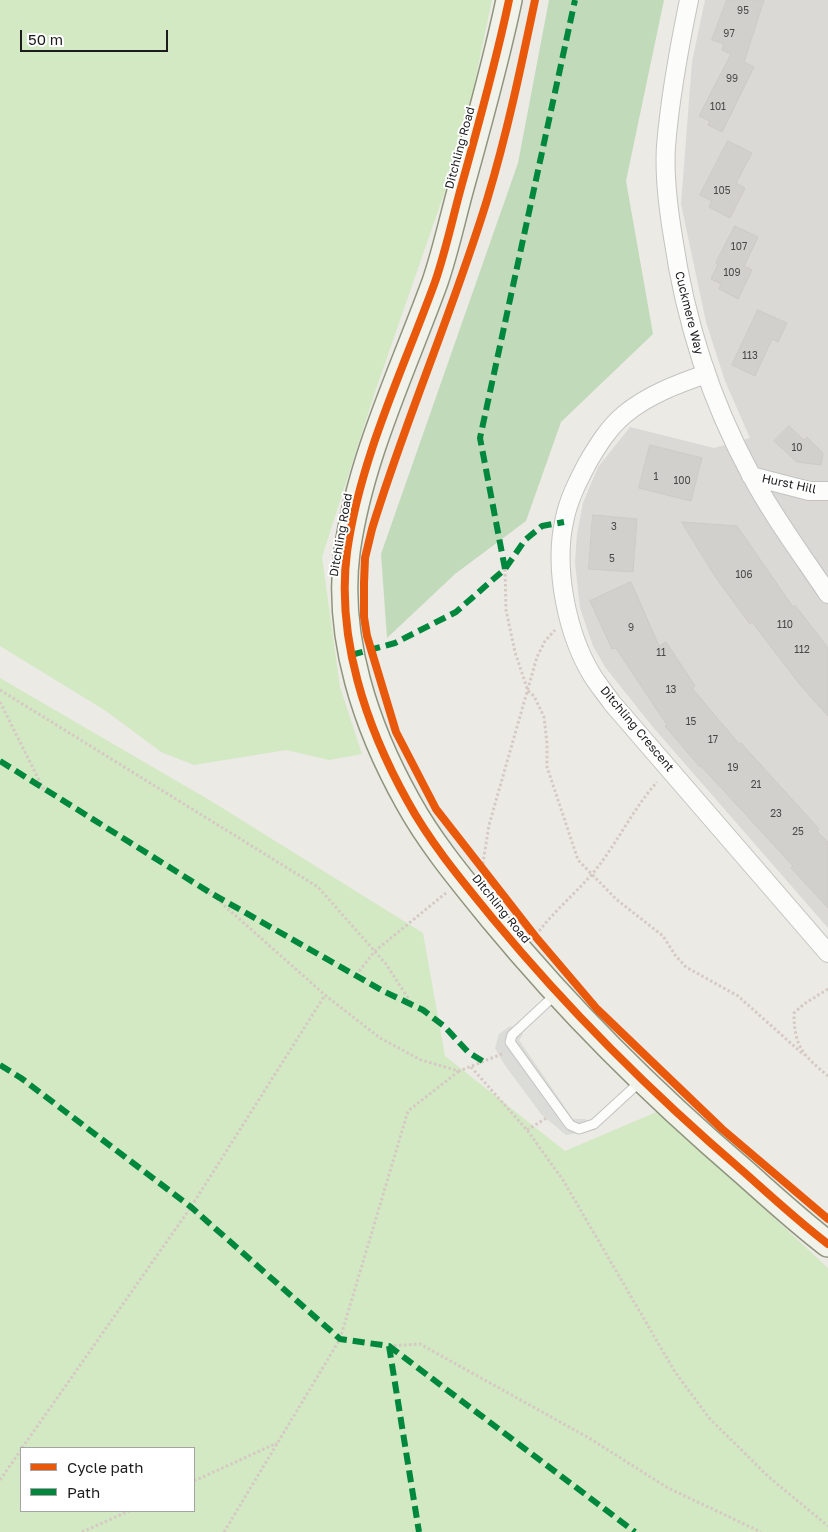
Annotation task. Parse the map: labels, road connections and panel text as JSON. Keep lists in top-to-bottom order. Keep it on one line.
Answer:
{"streets":{"street":["Ditchling Road","Cuckmere Way","Hurst Hill","Ditchling Crescent"]},"crossings":[["Cuckmere Way","Hurst Hill"],["Cuckmere Way","Ditchling Crescent"]],"house_numbers":["95","97","99","101","105","107","109","113","10","1","100","3","5","106","110","9","112","11","13","15","17","19","21","23","25"],"legend":["Cycle path","Path"],"scale_bar":"50 m"}
